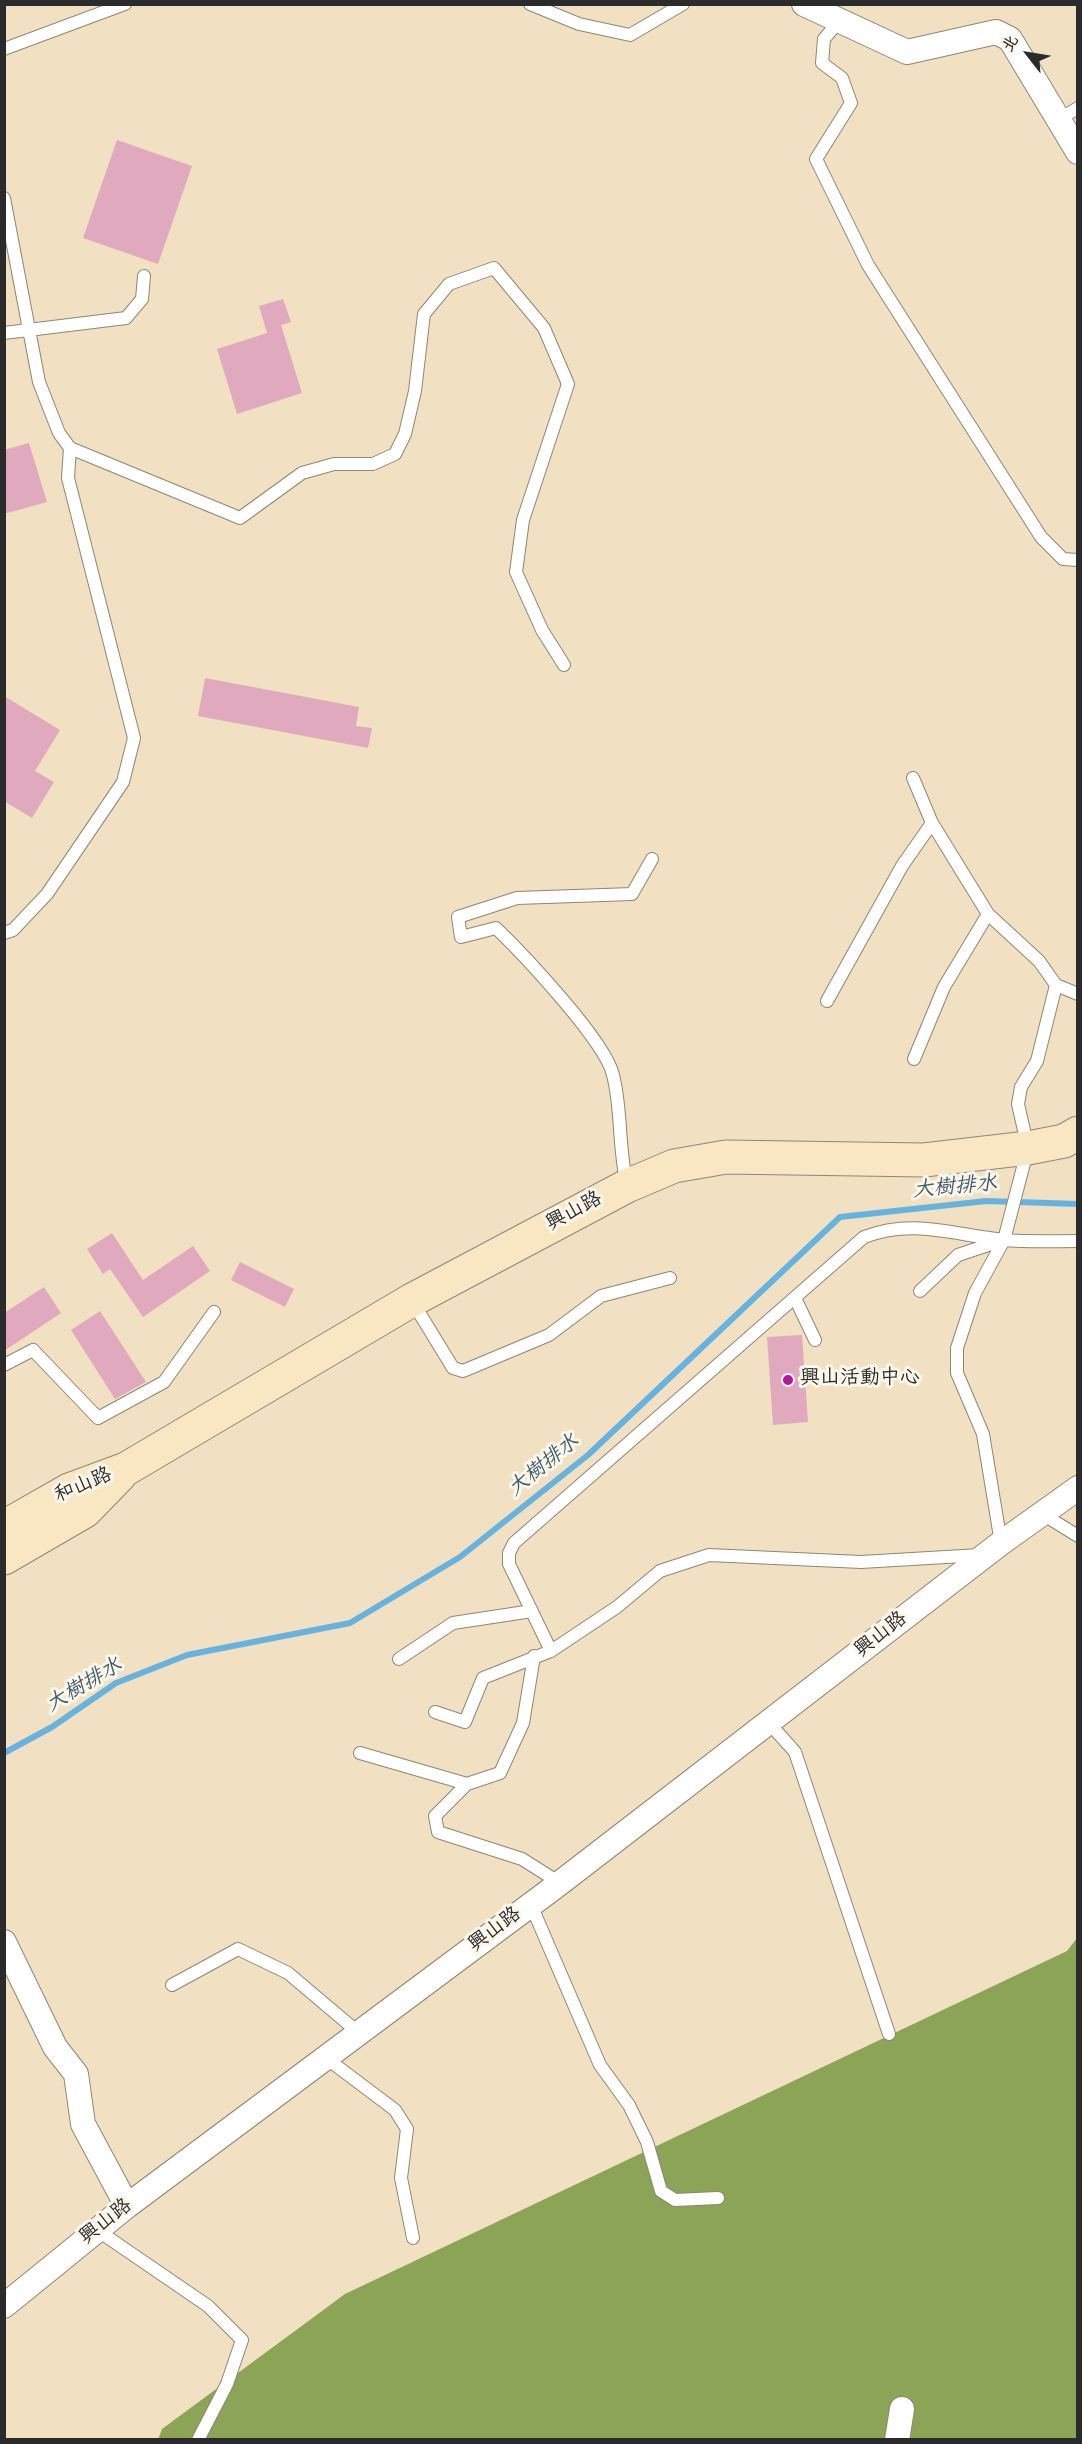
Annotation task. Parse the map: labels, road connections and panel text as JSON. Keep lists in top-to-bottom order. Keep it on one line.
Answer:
{"streets":{"main road":["興山路","和山路"]},"crossings":[["興山路","和山路"]],"water":["大樹排水"],"places":["興山活動中心"],"north":"top left"}
